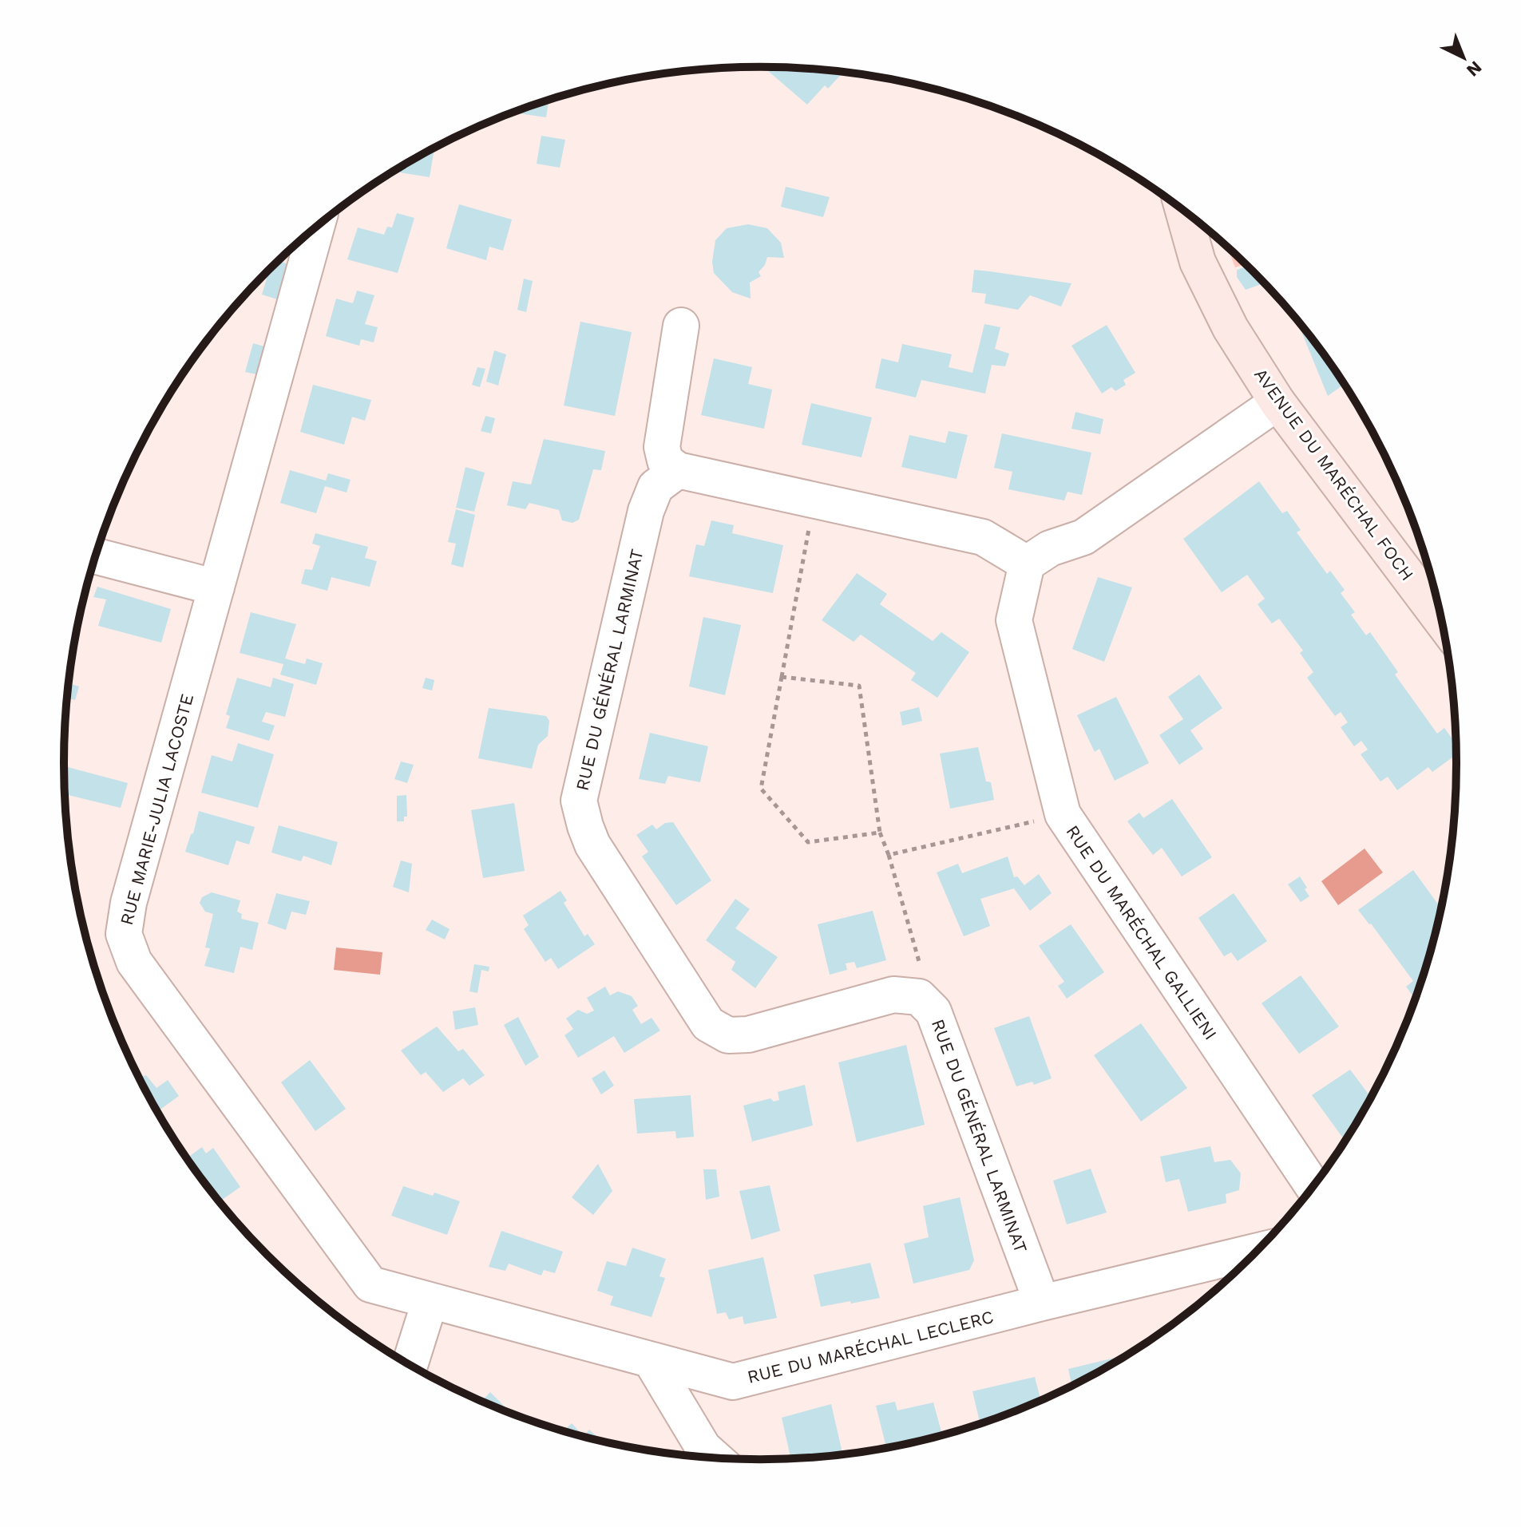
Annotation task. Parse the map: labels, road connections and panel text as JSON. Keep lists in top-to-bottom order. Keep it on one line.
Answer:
{"streets":{"main road":["AVENUE DU MARÉCHAL FOCH"],"street":["RUE DU GÉNÉRAL LARMINAT","RUE MARIE-JULIA LACOSTE","RUE DU MARÉCHAL GALLIENI","RUE DU MARÉCHAL LECLERC"]},"crossings":[["RUE DU GÉNÉRAL LARMINAT","RUE DU MARÉCHAL LECLERC"],["RUE MARIE-JULIA LACOSTE","RUE DU MARÉCHAL LECLERC"]],"north":"bottom right"}
